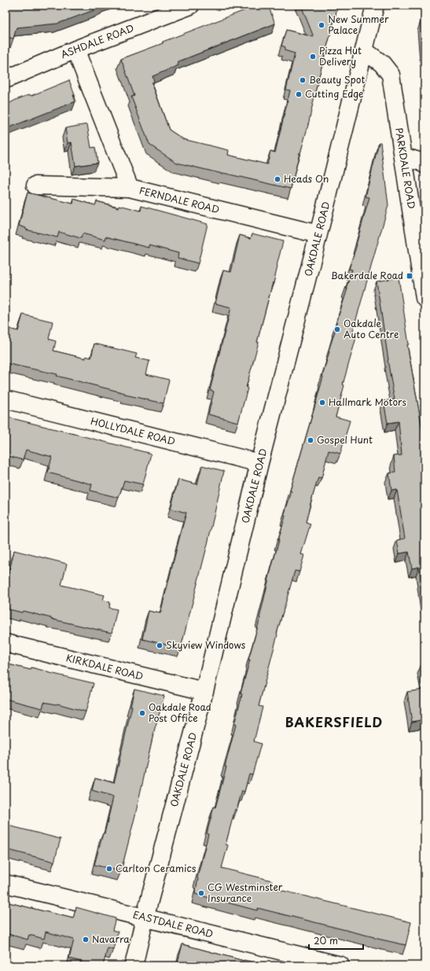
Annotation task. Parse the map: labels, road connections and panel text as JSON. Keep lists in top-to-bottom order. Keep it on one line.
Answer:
{"streets":{"street":["ASHDALE ROAD","PARKDALE ROAD","FERNDALE ROAD","OAKDALE ROAD","HOLLYDALE ROAD","KIRKDALE ROAD","EASTDALE ROAD"]},"crossings":[["ASHDALE ROAD","FERNDALE ROAD"],["PARKDALE ROAD","OAKDALE ROAD"],["FERNDALE ROAD","OAKDALE ROAD"],["OAKDALE ROAD","HOLLYDALE ROAD"],["OAKDALE ROAD","KIRKDALE ROAD"],["OAKDALE ROAD","EASTDALE ROAD"]],"districts":["BAKERSFIELD"],"places":{"other":["New Summer Palace","Pizza Hut Delivery","Beauty Spot","Cutting Edge","Heads On","Oakdale Auto Centre","Hallmark Motors","Gospel Hunt","Skyview Windows","Oakdale Road Post Office","Carlton Ceramics","CG Westminster Insurance","Navarra"],"transit":["Bakerdale Road"]},"scale_bar":"20 m"}
